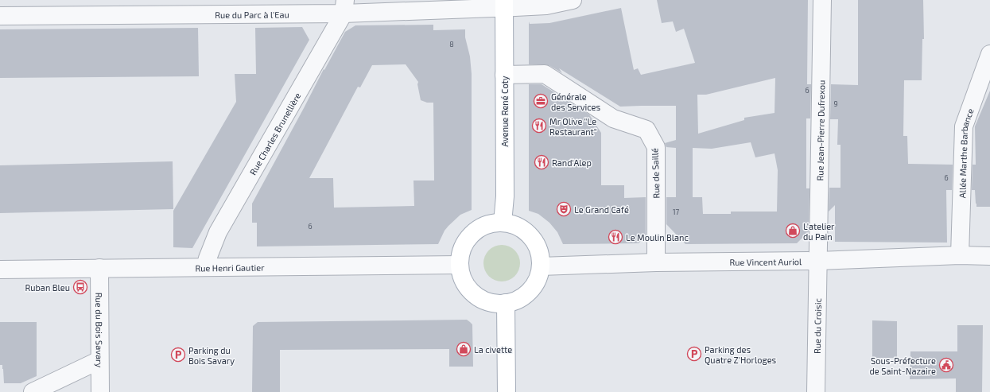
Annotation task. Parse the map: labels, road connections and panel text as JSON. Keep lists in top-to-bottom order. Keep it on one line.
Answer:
{"streets":{"main road":["Avenue René Coty"],"street":["Rue du Parc à l'Eau","Rue Jean-Pierre Dufrexou","Rue Charles Brunellière","Allée Marthe Barbance","Rue de Saillé","Rue Vincent Auriol","Rue Henri Gautier","Rue du Croisic","Rue du Bois Savary"]},"crossings":[["Rue du Parc à l'Eau","Avenue René Coty"],["Rue du Parc à l'Eau","Rue Charles Brunellière"],["Avenue René Coty","Rue de Saillé"],["Avenue René Coty","Rue Vincent Auriol"],["Avenue René Coty","Rue Henri Gautier"],["Rue Jean-Pierre Dufrexou","Rue Vincent Auriol"],["Rue Jean-Pierre Dufrexou","Rue du Croisic"],["Rue Charles Brunellière","Rue Henri Gautier"],["Allée Marthe Barbance","Rue Vincent Auriol"],["Rue de Saillé","Rue Vincent Auriol"],["Rue Vincent Auriol","Rue Henri Gautier"],["Rue Vincent Auriol","Rue du Croisic"],["Rue Henri Gautier","Rue du Bois Savary"]],"places":{"office":["Générale des Services"],"restaurant":["Mr Olive \"Le Restaurant\"","Rand'Alep","Le Moulin Blanc"],"theatre":["Le Grand Café"],"shop":["L'atelier du Pain","La civette"],"bus stop":["Ruban Bleu"],"parking":["Parking des Quatre Z'Horloges","Parking du Bois Savary"],"public building":["Sous-Préfecture de Saint-Nazaire"]},"house_numbers":["8","6","9","6","17","6"]}
